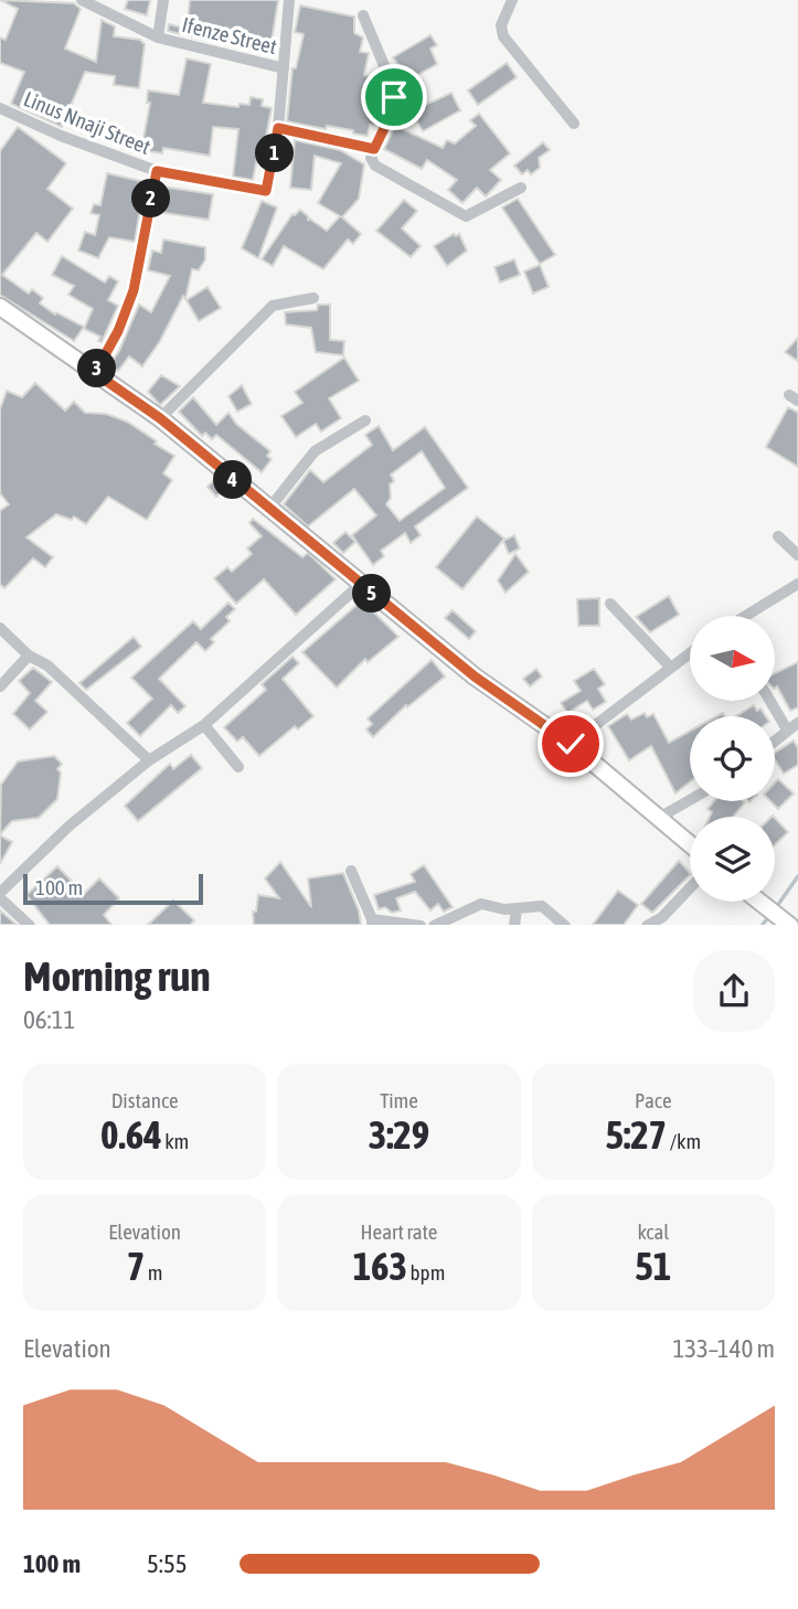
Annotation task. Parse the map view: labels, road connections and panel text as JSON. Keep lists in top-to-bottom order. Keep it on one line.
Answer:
{"streets":{"street":["Ifenze Street","Linus Nnaji Street"]},"crossings":[["Ifenze Street","Linus Nnaji Street"]],"scale_bar":"100 m","north":"right","page":{"pins":["1","2","3","4","5"],"scale":"100 m","heading":["Morning run","06:11"],"stats":[["Distance","0.64 km"],["Time","3:29"],["Pace","5:27 /km"],["Elevation","7 m"],["Heart rate","163 bpm"],["kcal","51"]],"chart":["Elevation","133–140 m"],"list":[{"name":"100 m","note":"5:55"}]}}
